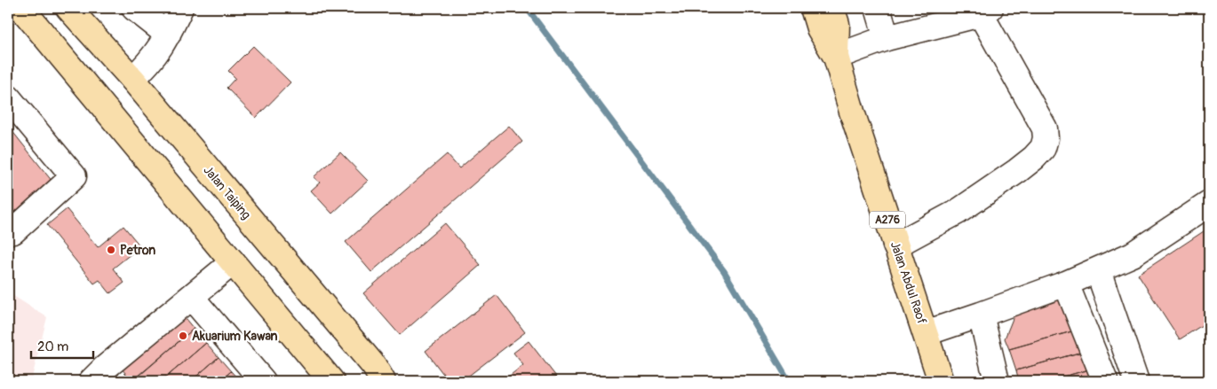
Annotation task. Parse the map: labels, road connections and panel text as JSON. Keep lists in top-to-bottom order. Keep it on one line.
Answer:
{"streets":{"main road":["Jalan Taiping","A276","Jalan Abdul Raof"]},"places":["Petron","Akuarium Kawan"],"scale_bar":"20 m"}
